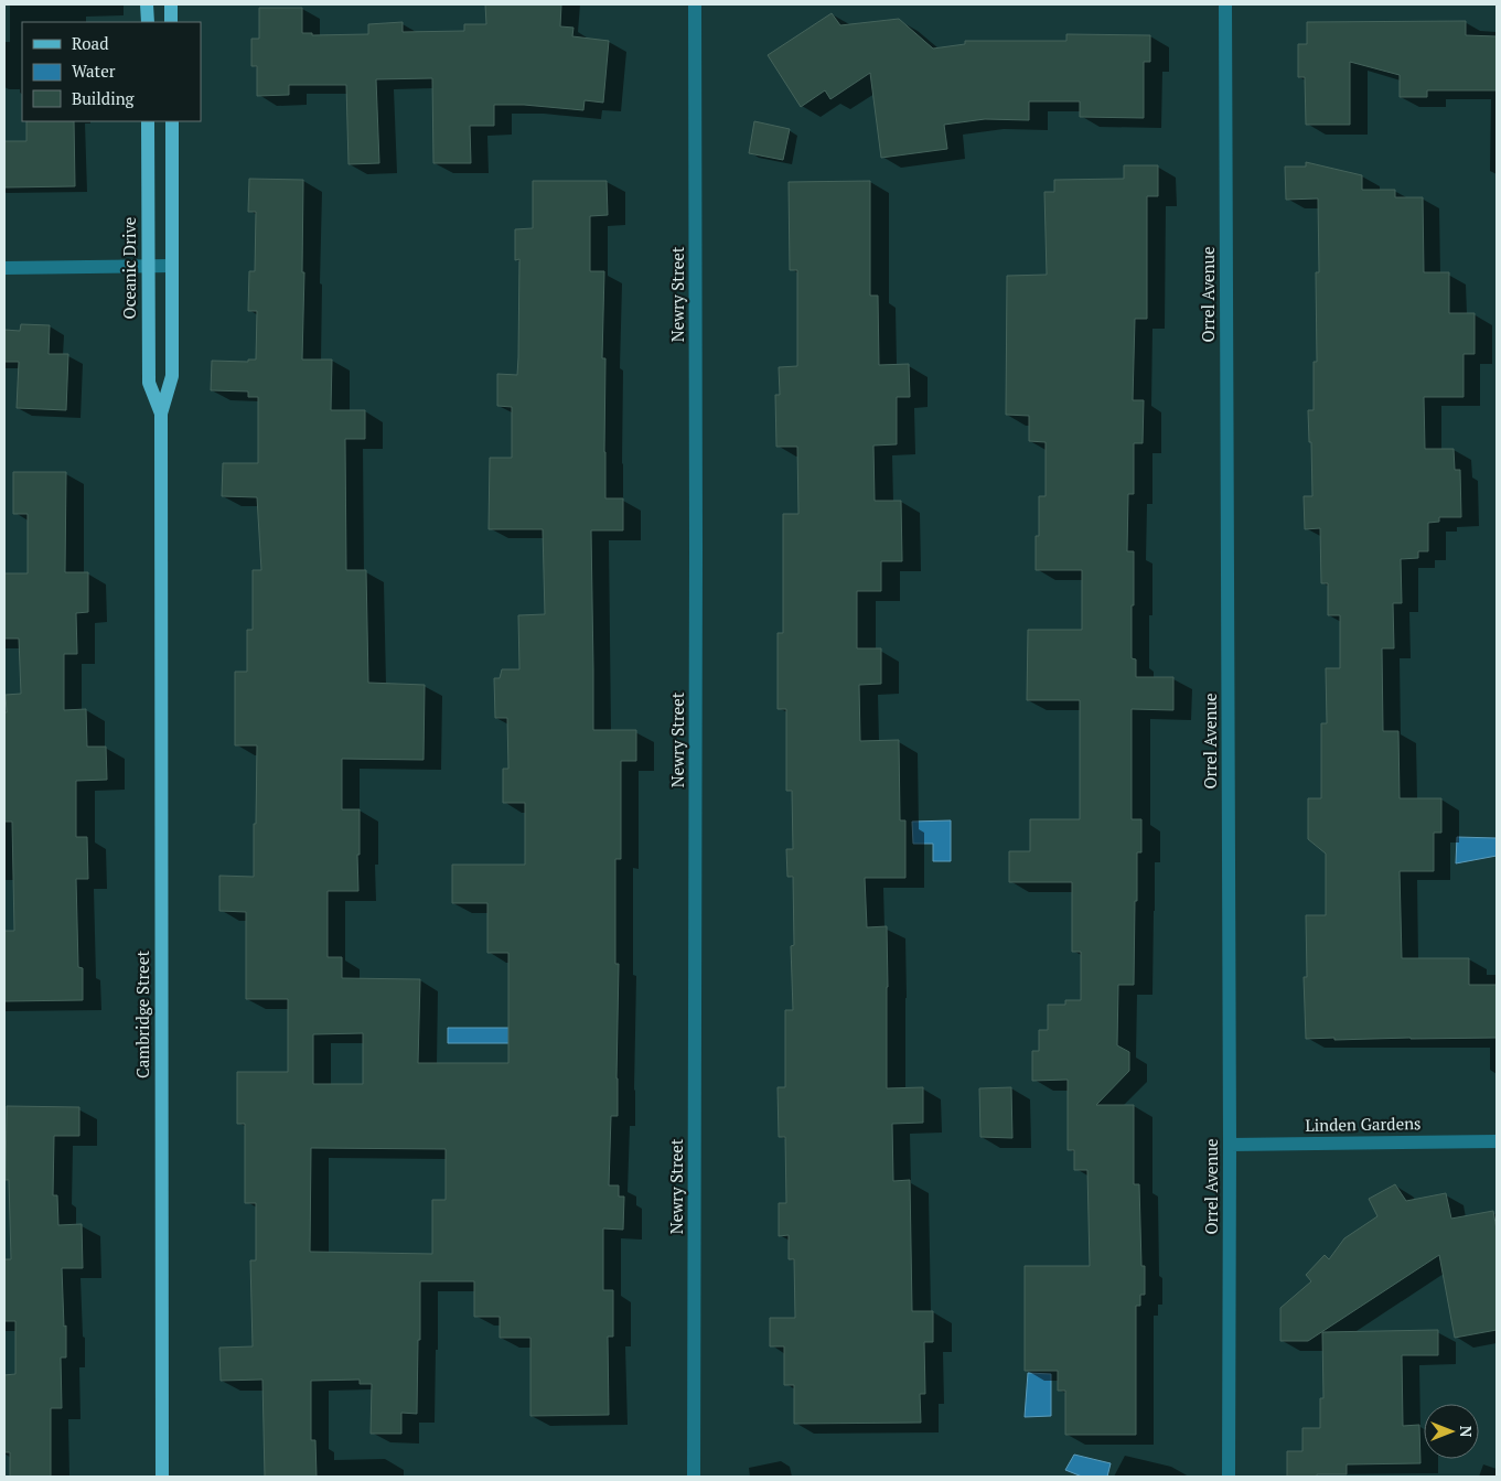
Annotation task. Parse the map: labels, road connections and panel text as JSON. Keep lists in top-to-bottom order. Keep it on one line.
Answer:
{"streets":{"main road":["Oceanic Drive","Cambridge Street"],"street":["Newry Street","Orrel Avenue","Linden Gardens"]},"crossings":[["Oceanic Drive","Cambridge Street"],["Orrel Avenue","Linden Gardens"]],"legend":["Road","Water","Building"],"north":"right"}
